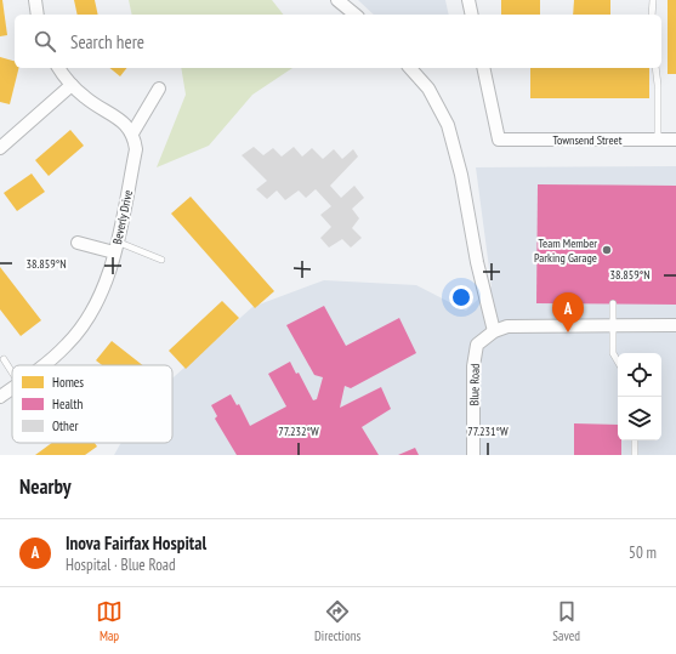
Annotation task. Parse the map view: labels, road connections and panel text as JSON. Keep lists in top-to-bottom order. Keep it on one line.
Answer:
{"streets":{"street":["Townsend Street","Beverly Drive","Blue Road"]},"places":["Team Member Parking Garage"],"legend":["Homes","Health","Other"],"page":{"search":"Search here","pins":"A","heading":"Nearby","list":[{"mark":"A","name":"Inova Fairfax Hospital","note":"Hospital · Blue Road","value":"50 m"}],"nav":["Map","Directions","Saved"]},"coordinates":["38.859°N","77.232°W","77.231°W"]}
